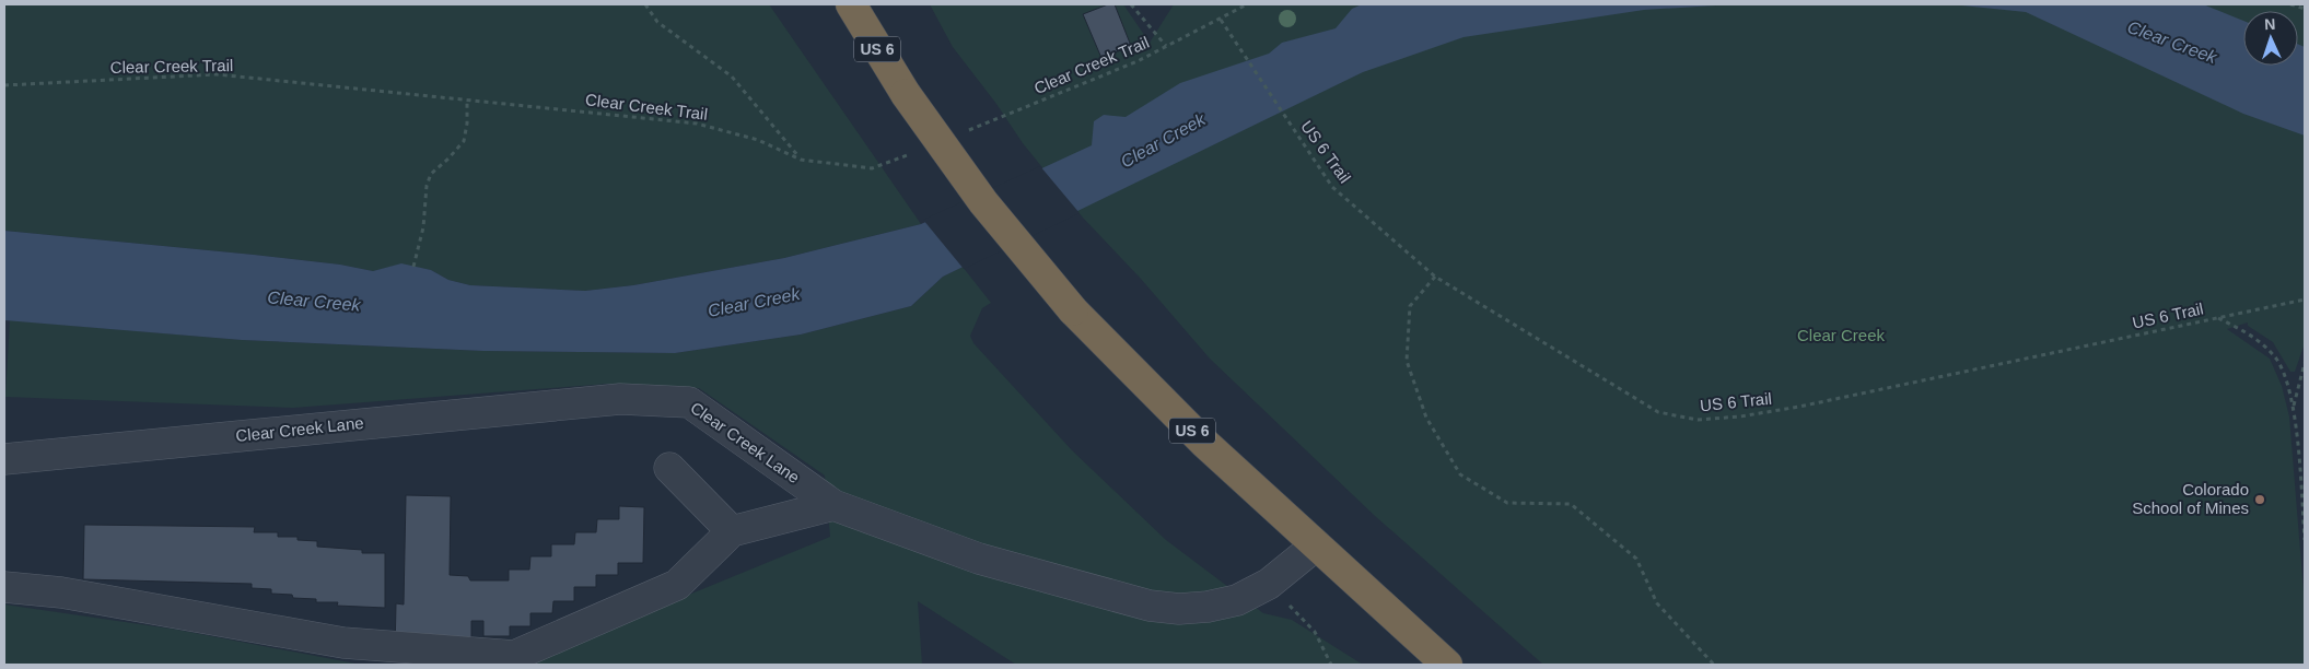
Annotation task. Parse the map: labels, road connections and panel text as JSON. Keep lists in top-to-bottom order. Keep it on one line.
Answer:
{"streets":{"highway":["US 6"],"street":["Clear Creek Lane"],"path":["Clear Creek Trail","US 6 Trail"]},"crossings":[["US 6","Clear Creek Lane"],["Clear Creek Trail","US 6 Trail"]],"water":["Clear Creek"],"parks":["Clear Creek"],"places":["Colorado School of Mines"],"north":"top"}
